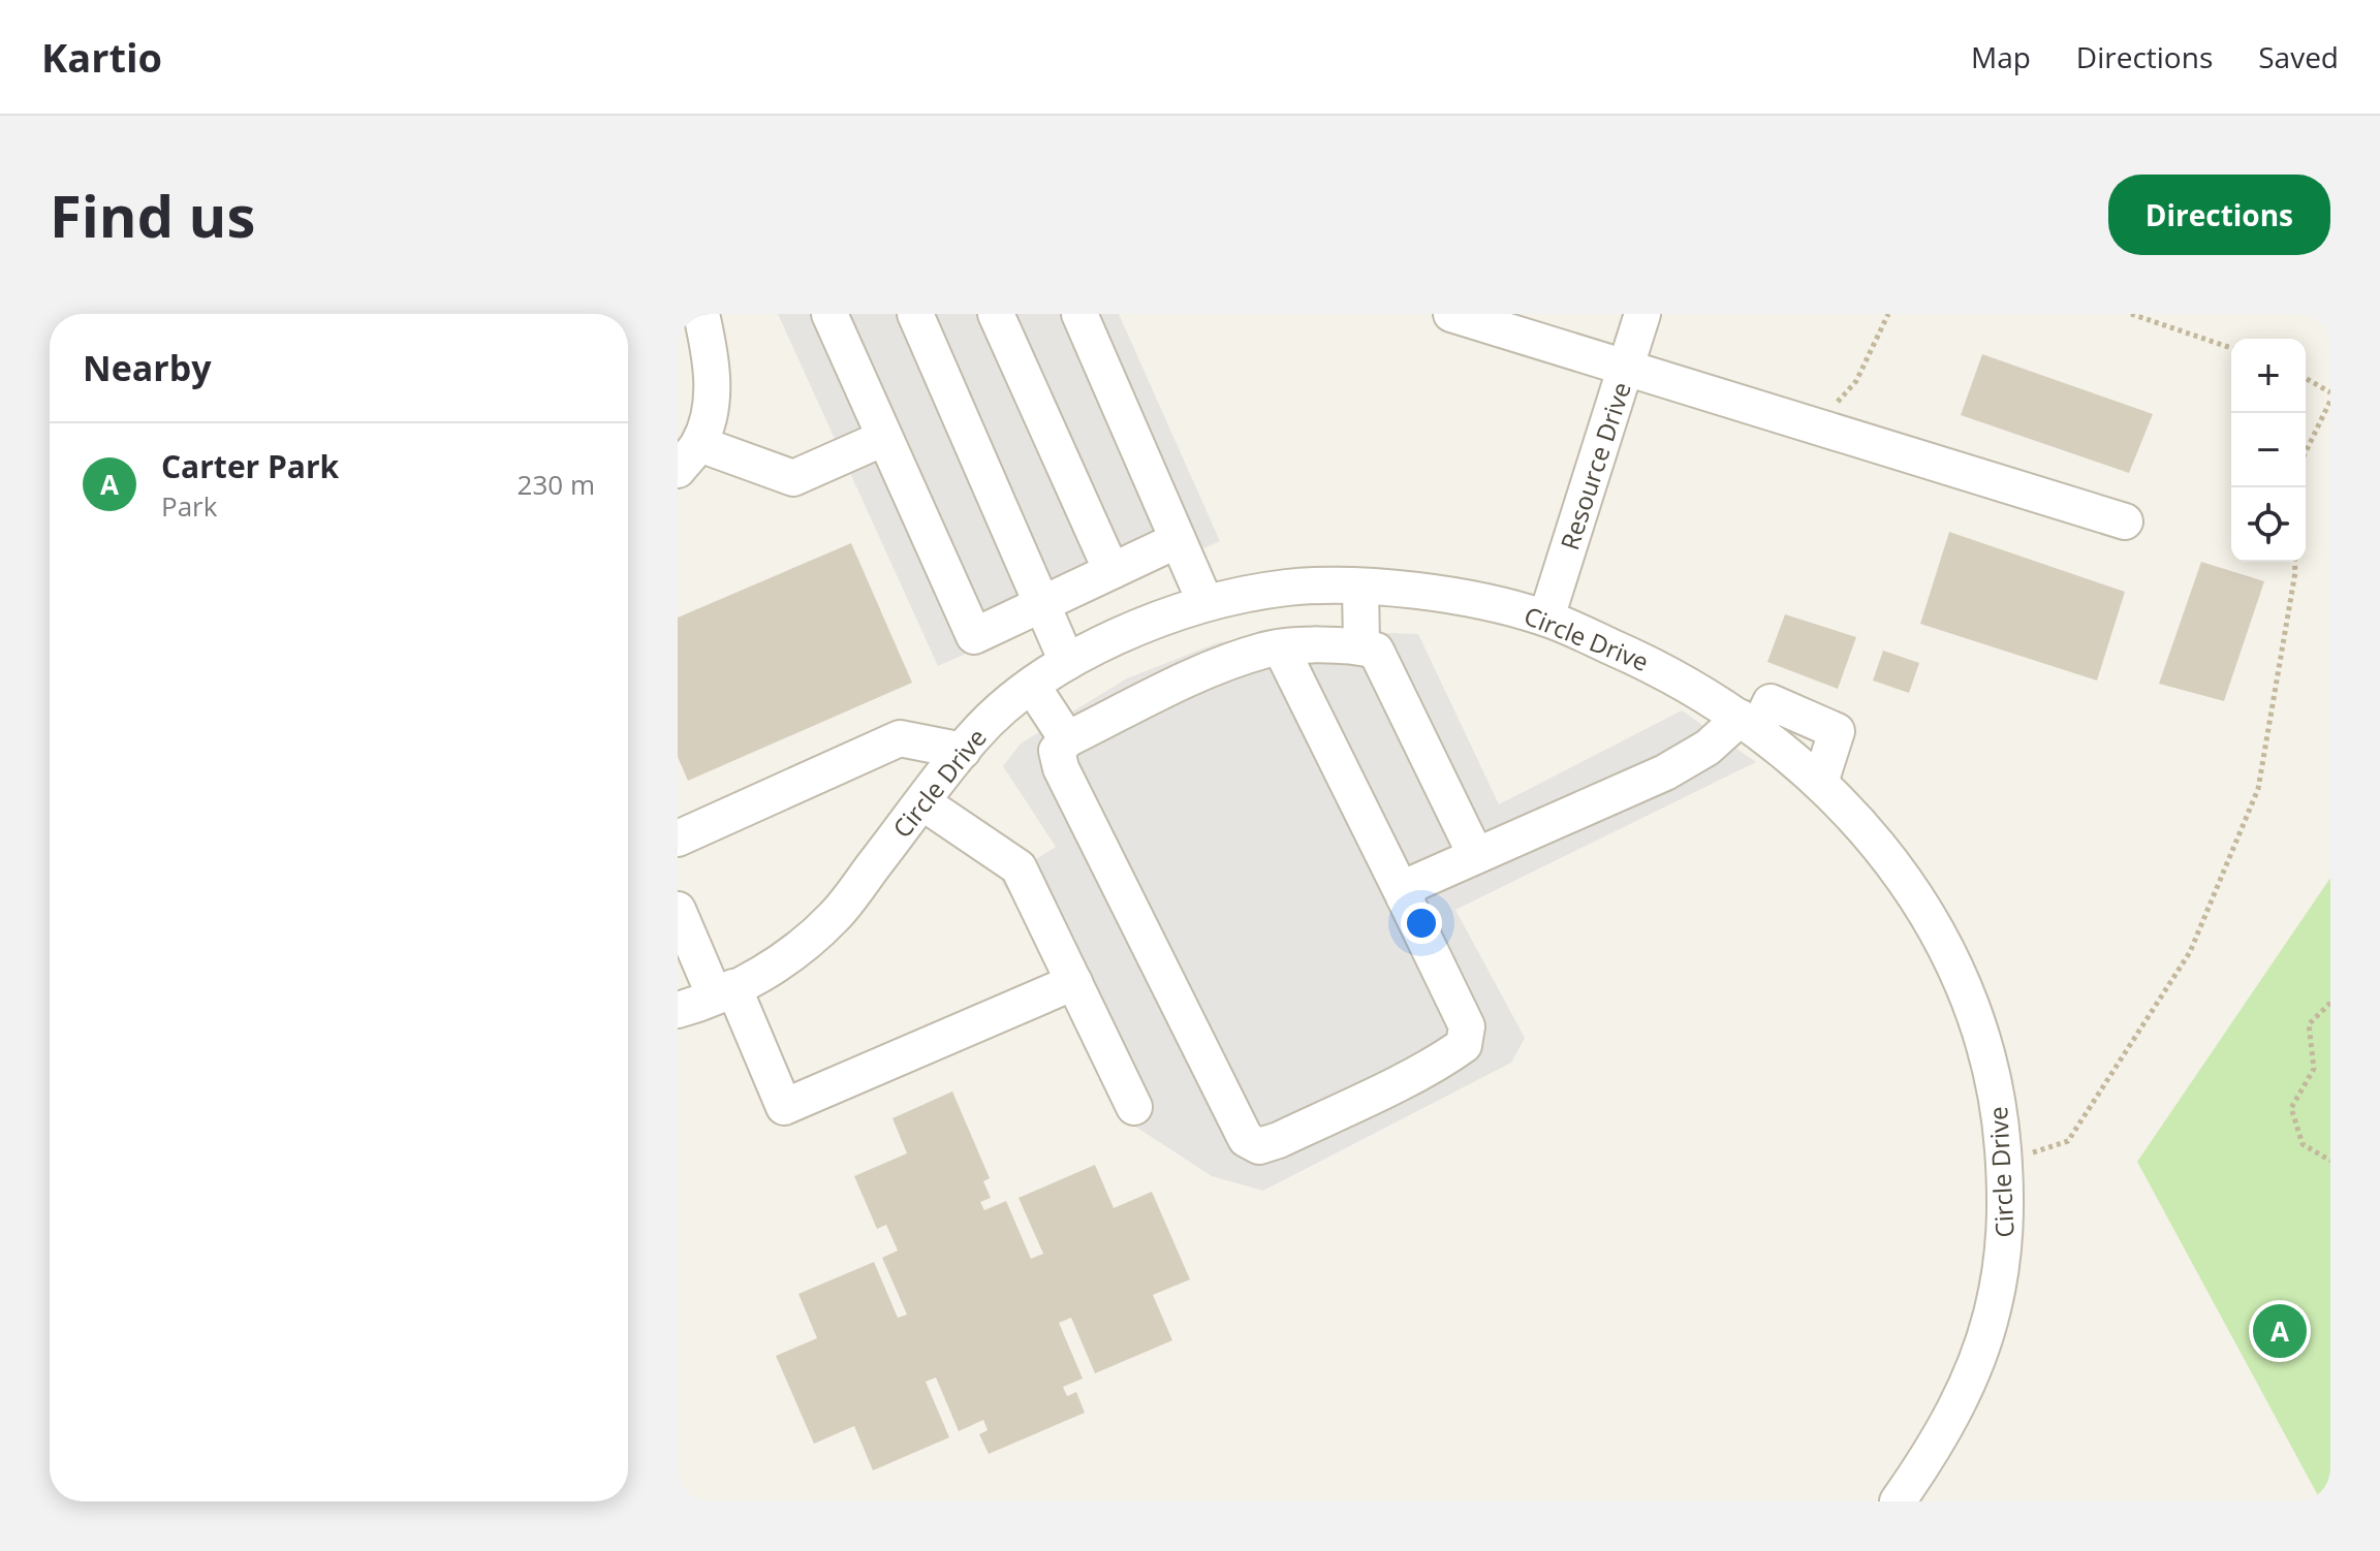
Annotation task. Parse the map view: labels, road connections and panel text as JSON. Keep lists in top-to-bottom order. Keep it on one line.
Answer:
{"streets":{"street":["Resource Drive","Circle Drive"]},"crossings":[["Resource Drive","Circle Drive"]],"page":{"header":"Kartio","nav":["Map","Directions","Saved"],"buttons":"Directions","title":"Find us","heading":"Nearby","map_buttons":["+","−"],"list":[{"mark":"A","name":"Carter Park","note":"Park","value":"230 m"}],"pins":"A"}}
